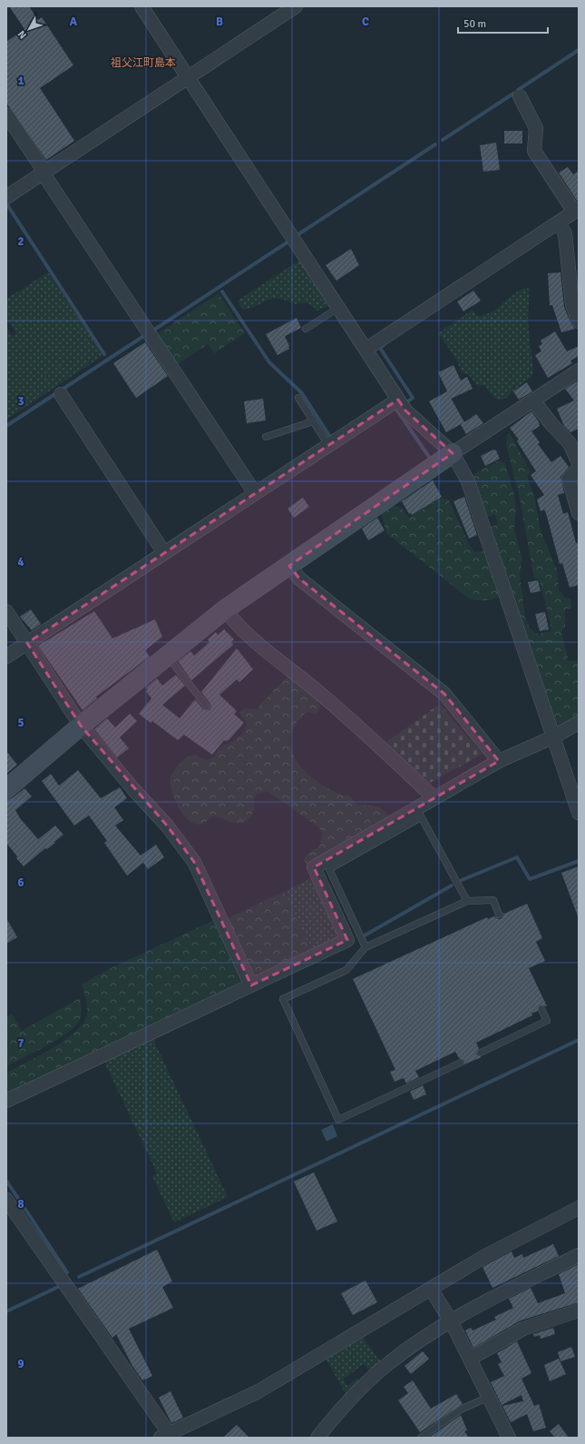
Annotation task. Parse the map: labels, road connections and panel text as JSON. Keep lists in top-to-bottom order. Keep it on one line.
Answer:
{"districts":["祖父江町島本"],"scale_bar":"50 m","north":"bottom left","grid":{"columns":["A","B","C"],"rows":["1","2","3","4","5","6","7","8","9"]}}
